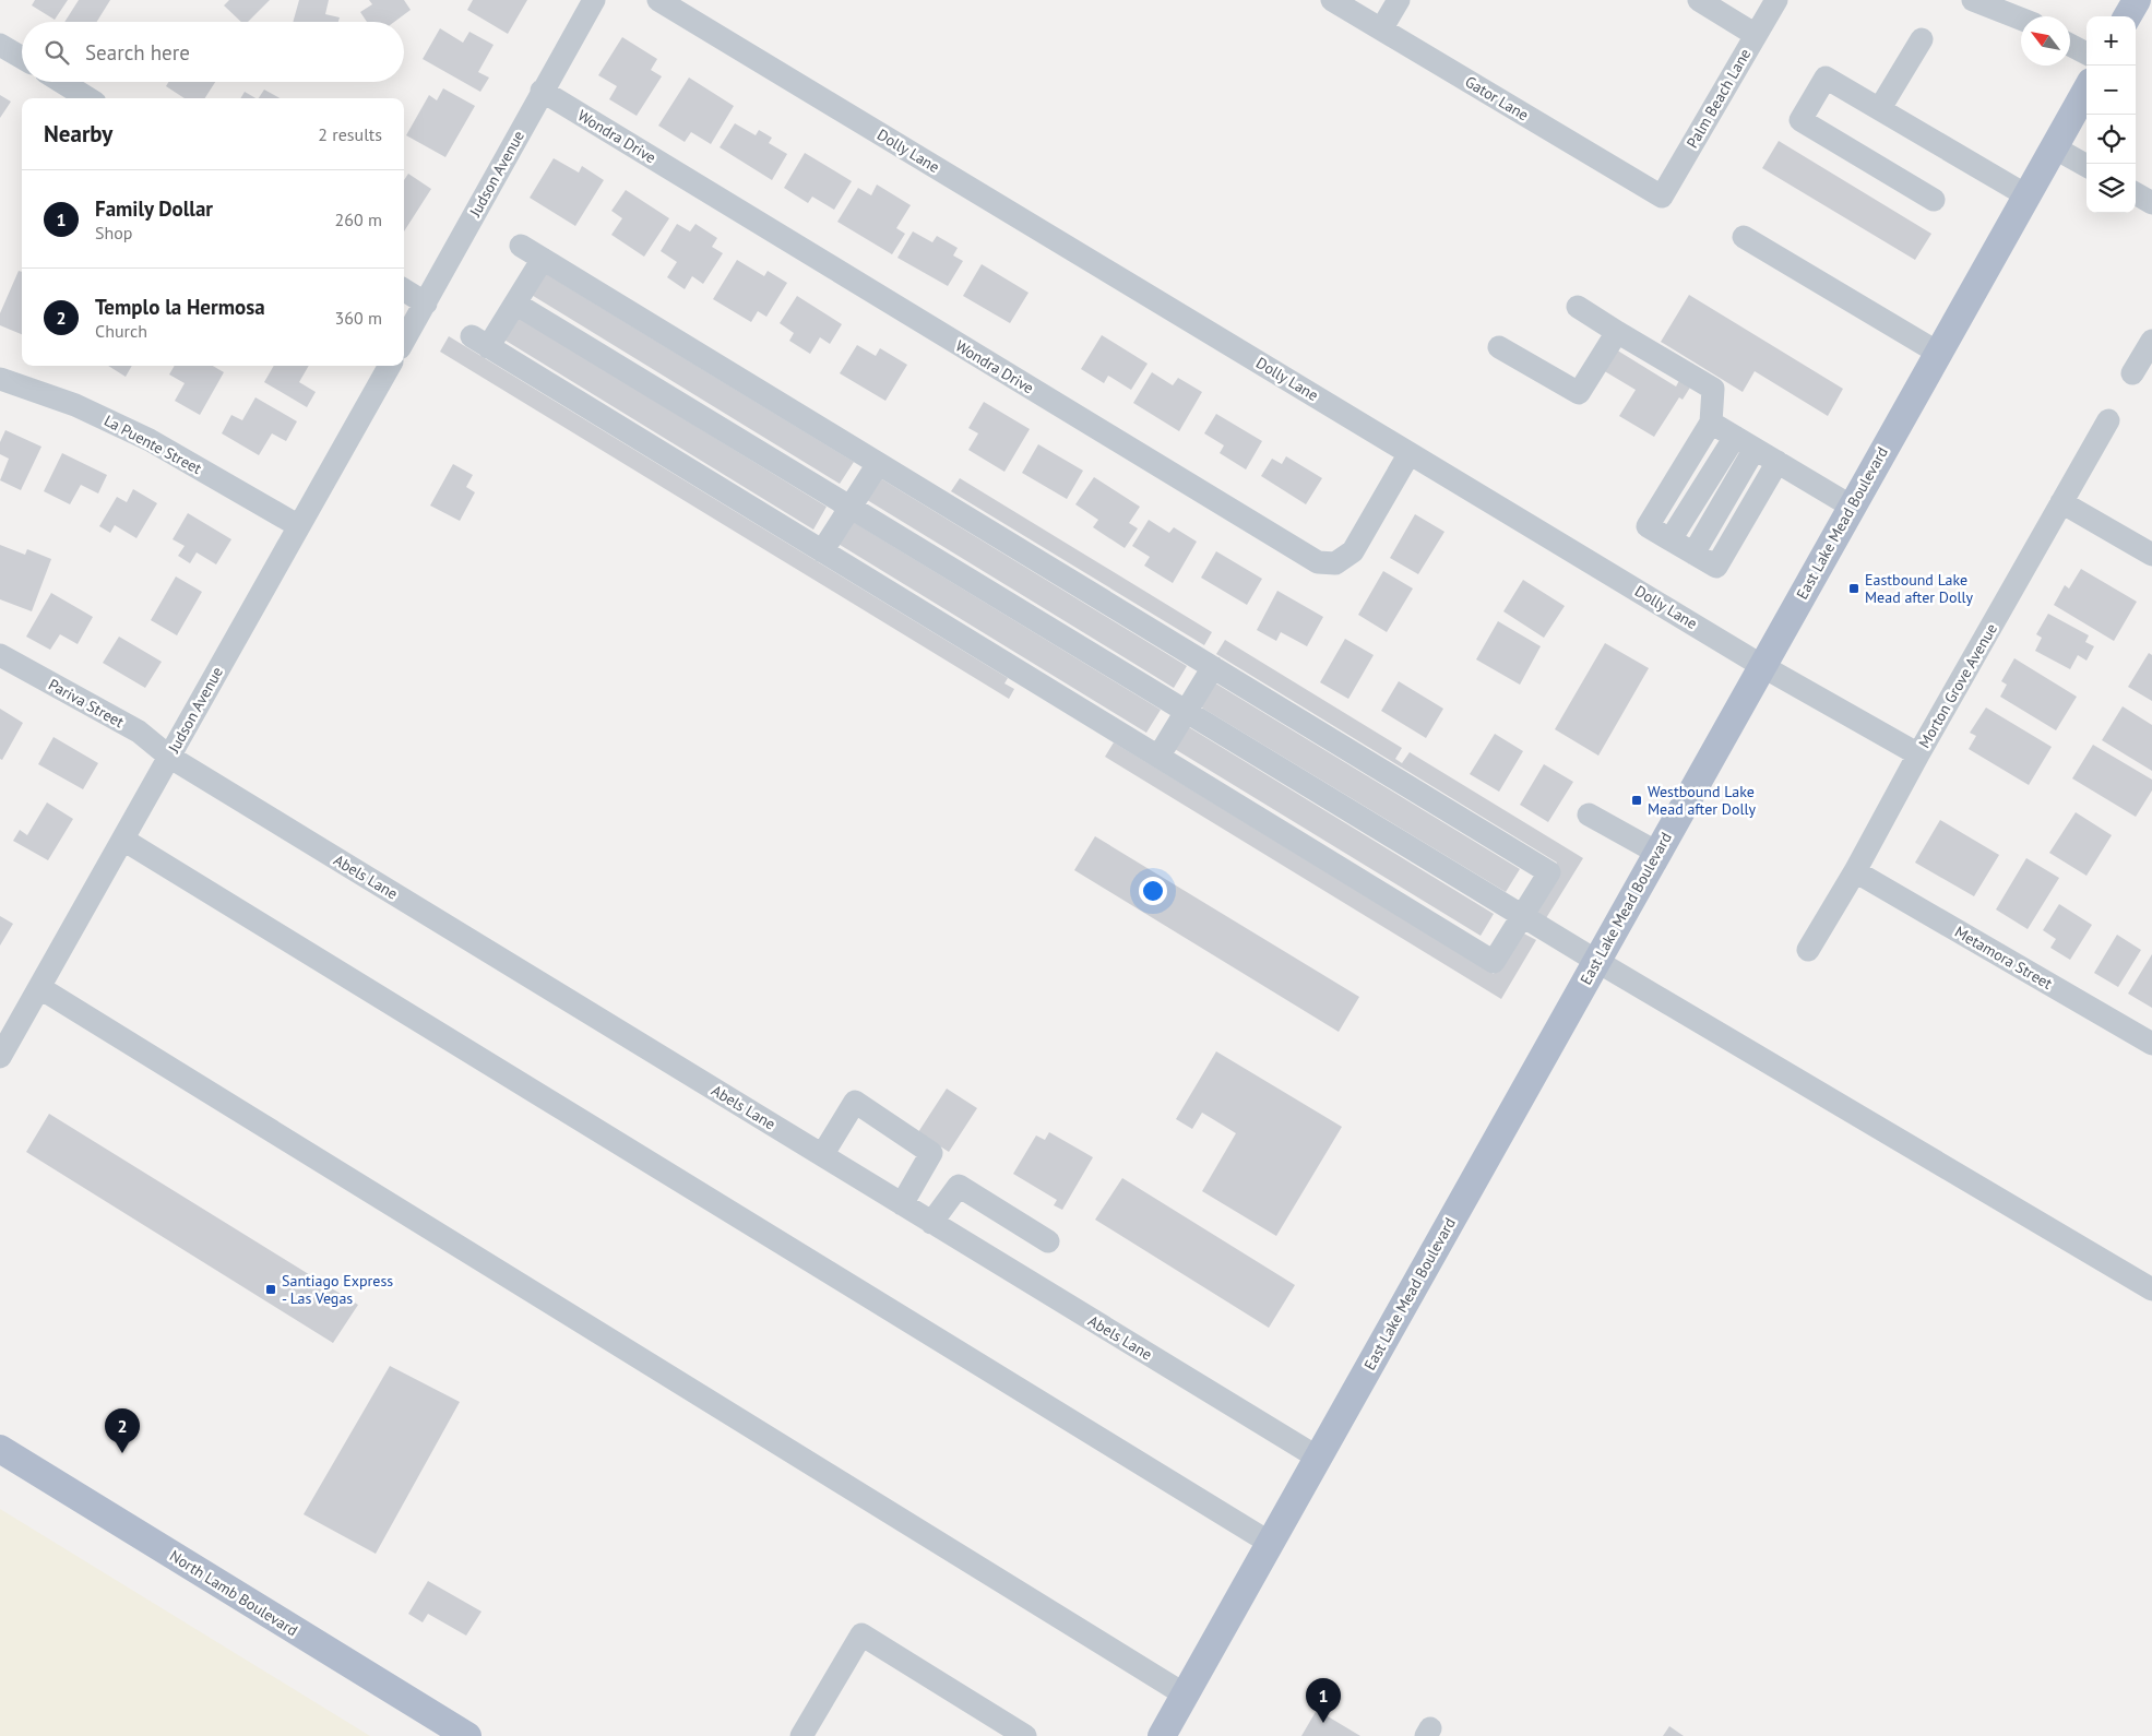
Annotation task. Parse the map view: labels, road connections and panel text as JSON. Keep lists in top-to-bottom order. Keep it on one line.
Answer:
{"streets":{"main road":["East Lake Mead Boulevard","North Lamb Boulevard"],"street":["Gator Lane","Palm Beach Lane","Wondra Drive","Dolly Lane","Judson Avenue","La Puente Street","Morton Grove Avenue","Pariva Street","Abels Lane","Metamora Street"]},"crossings":[["Gator Lane","Palm Beach Lane"],["Wondra Drive","Dolly Lane"],["Wondra Drive","Judson Avenue"],["Dolly Lane","East Lake Mead Boulevard"],["Dolly Lane","Morton Grove Avenue"],["Judson Avenue","La Puente Street"],["Judson Avenue","Pariva Street"],["Judson Avenue","Abels Lane"],["East Lake Mead Boulevard","Abels Lane"],["Morton Grove Avenue","Metamora Street"],["Pariva Street","Abels Lane"]],"places":{"transit":["Eastbound Lake Mead after Dolly","Westbound Lake Mead after Dolly","Santiago Express - Las Vegas"]},"north":"top left","page":{"map_buttons":["+","−"],"search":"Search here","heading":["Nearby","2 results"],"list":[{"mark":"1","name":"Family Dollar","note":"Shop","value":"260 m"},{"mark":"2","name":"Templo la Hermosa","note":"Church","value":"360 m"}],"pins":["2","1"]}}
